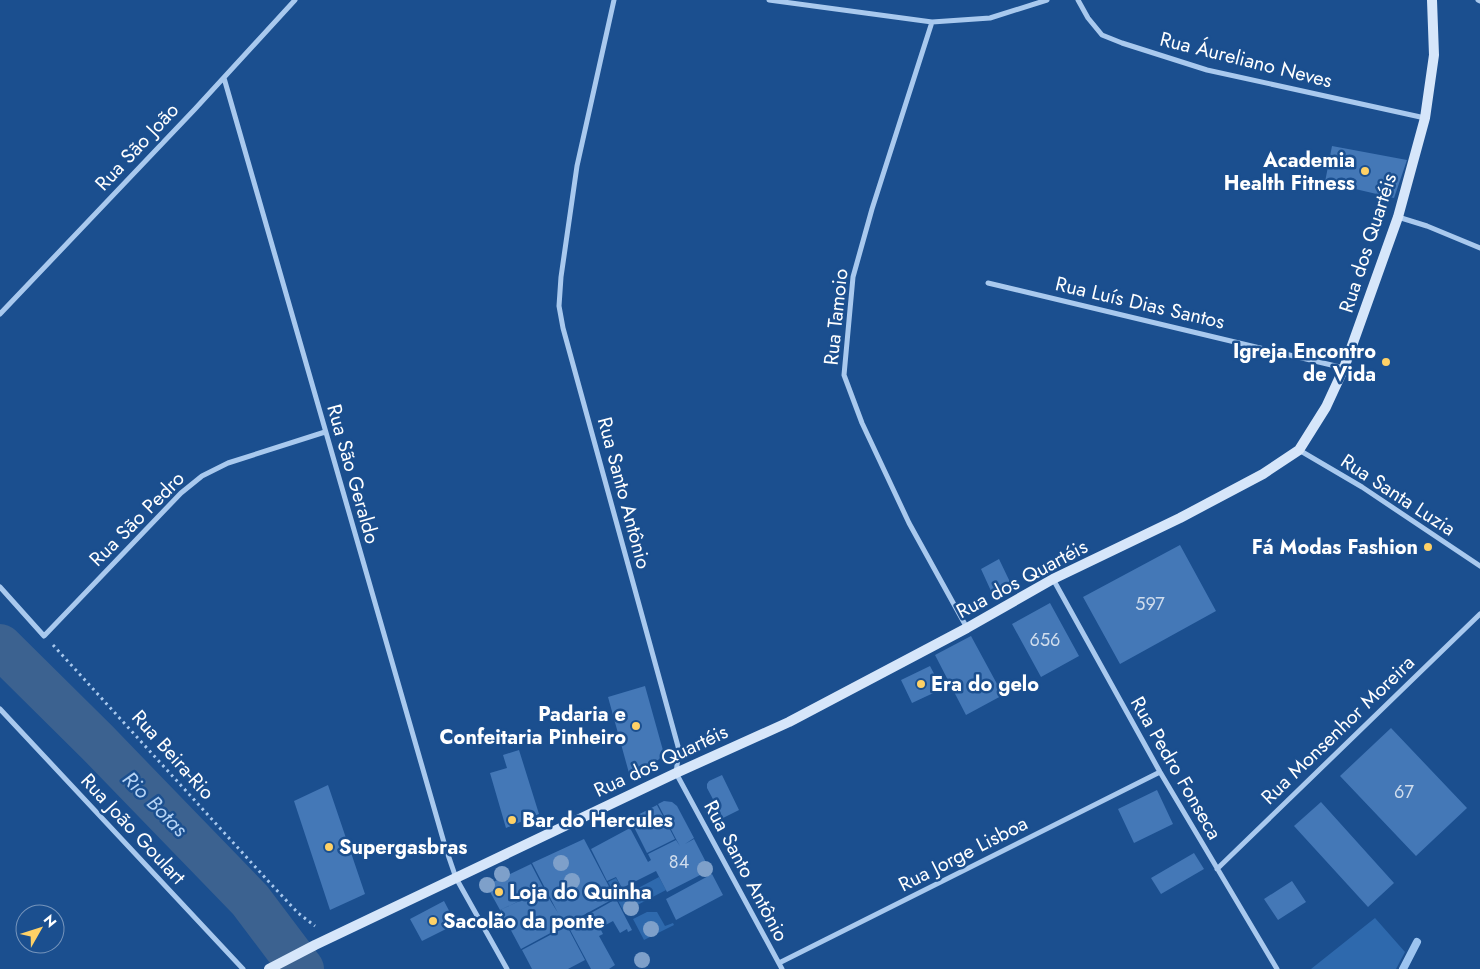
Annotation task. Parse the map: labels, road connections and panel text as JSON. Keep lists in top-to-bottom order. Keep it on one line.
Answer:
{"streets":{"street":["Rua Áureliano Neves","Rua São João","Rua dos Quartéis","Rua Luís Dias Santos","Rua Tamoio","Rua São Geraldo","Rua Santo Antônio","Rua Santa Luzia","Rua São Pedro","Rua Monsenhor Moreira","Rua Pedro Fonseca","Rua João Goulart","Rua Jorge Lisboa"],"path":["Rua Beira-Rio"]},"crossings":[["Rua Áureliano Neves","Rua dos Quartéis"],["Rua São João","Rua São Geraldo"],["Rua dos Quartéis","Rua Luís Dias Santos"],["Rua dos Quartéis","Rua Tamoio"],["Rua dos Quartéis","Rua São Geraldo"],["Rua dos Quartéis","Rua Santo Antônio"],["Rua dos Quartéis","Rua Santa Luzia"],["Rua dos Quartéis","Rua Beira-Rio"],["Rua dos Quartéis","Rua Pedro Fonseca"],["Rua São Geraldo","Rua São Pedro"],["Rua Santo Antônio","Rua Jorge Lisboa"],["Rua São Pedro","Rua Beira-Rio"],["Rua Monsenhor Moreira","Rua Pedro Fonseca"],["Rua Pedro Fonseca","Rua Jorge Lisboa"]],"water":["Rio Botas"],"places":["Academia Health Fitness","Igreja Encontro de Vida","Fá Modas Fashion","Era do gelo","Padaria e Confeitaria Pinheiro","Bar do Hercules","Supergasbras","Loja do Quinha","Sacolão da ponte"],"house_numbers":["597","656","67","84"],"north":"top right"}
